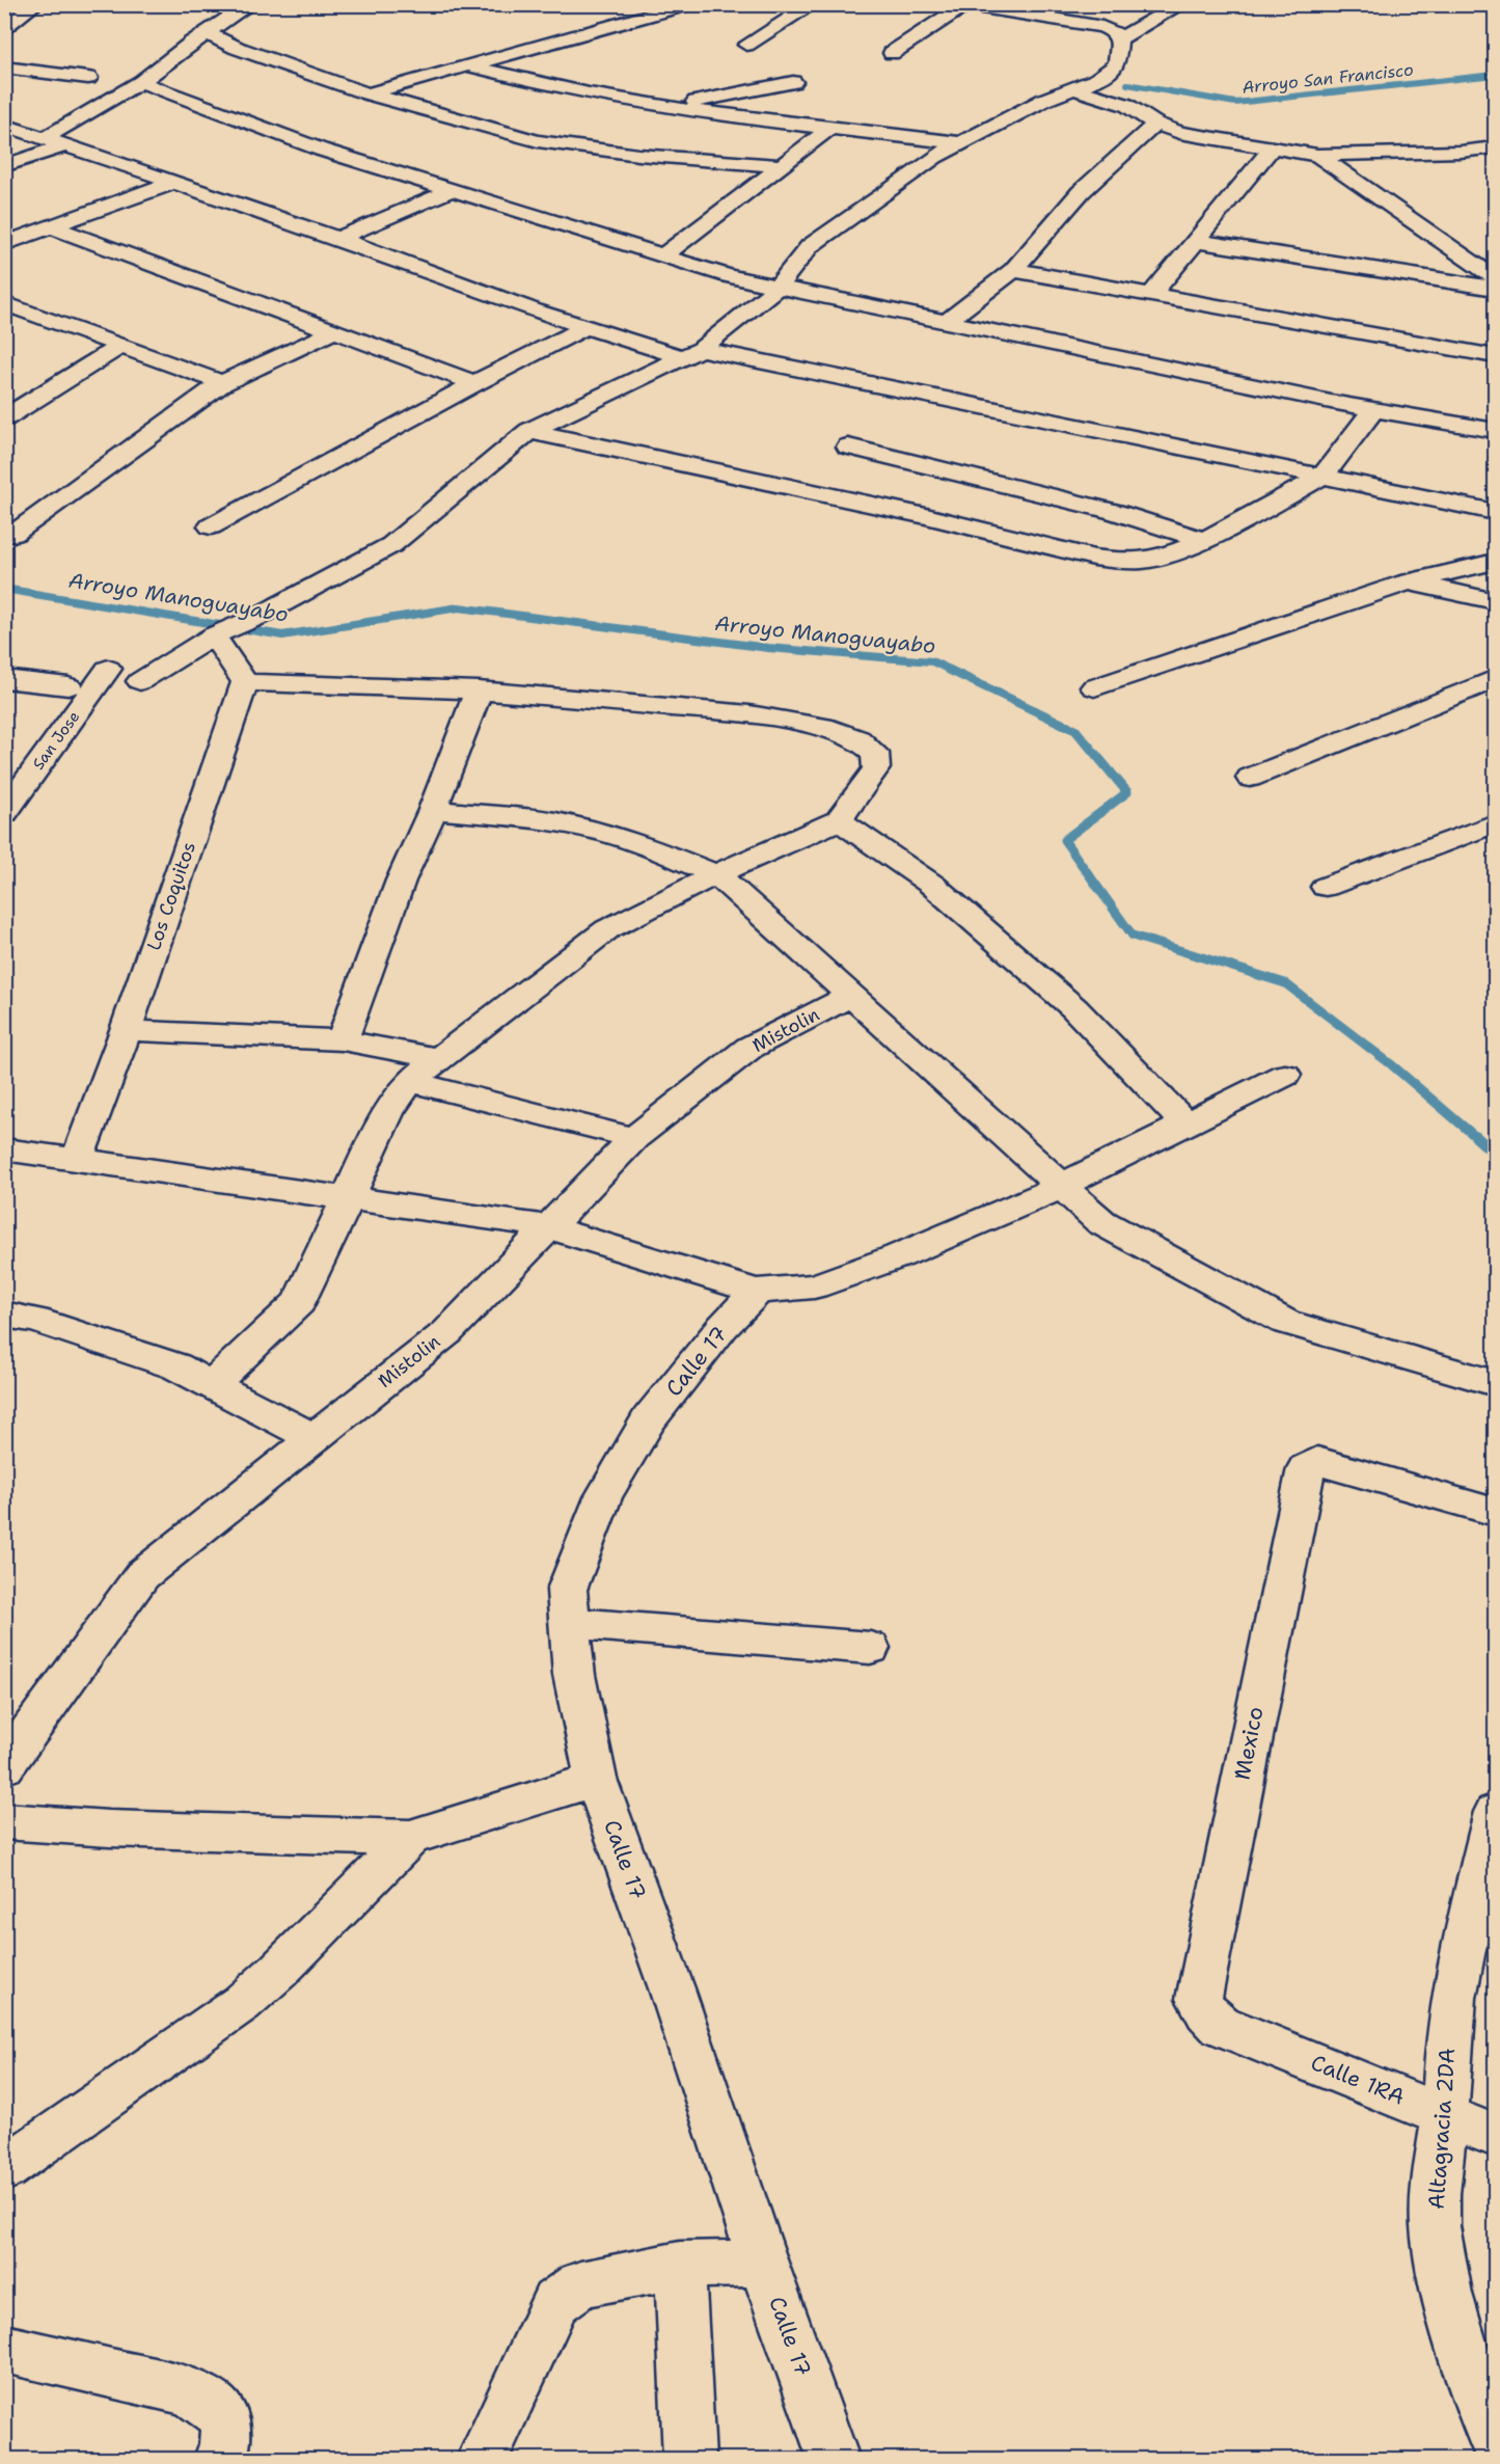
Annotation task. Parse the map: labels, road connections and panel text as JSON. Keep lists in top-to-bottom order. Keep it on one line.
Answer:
{"streets":{"street":["San Jose","Los Coquitos","Mistolin","Calle 17","Mexico","Calle 1RA","Altagracia 2DA"]},"crossings":[["Mexico","Calle 1RA"],["Calle 1RA","Altagracia 2DA"]],"water":["Arroyo San Francisco","Arroyo Manoguayabo"]}
